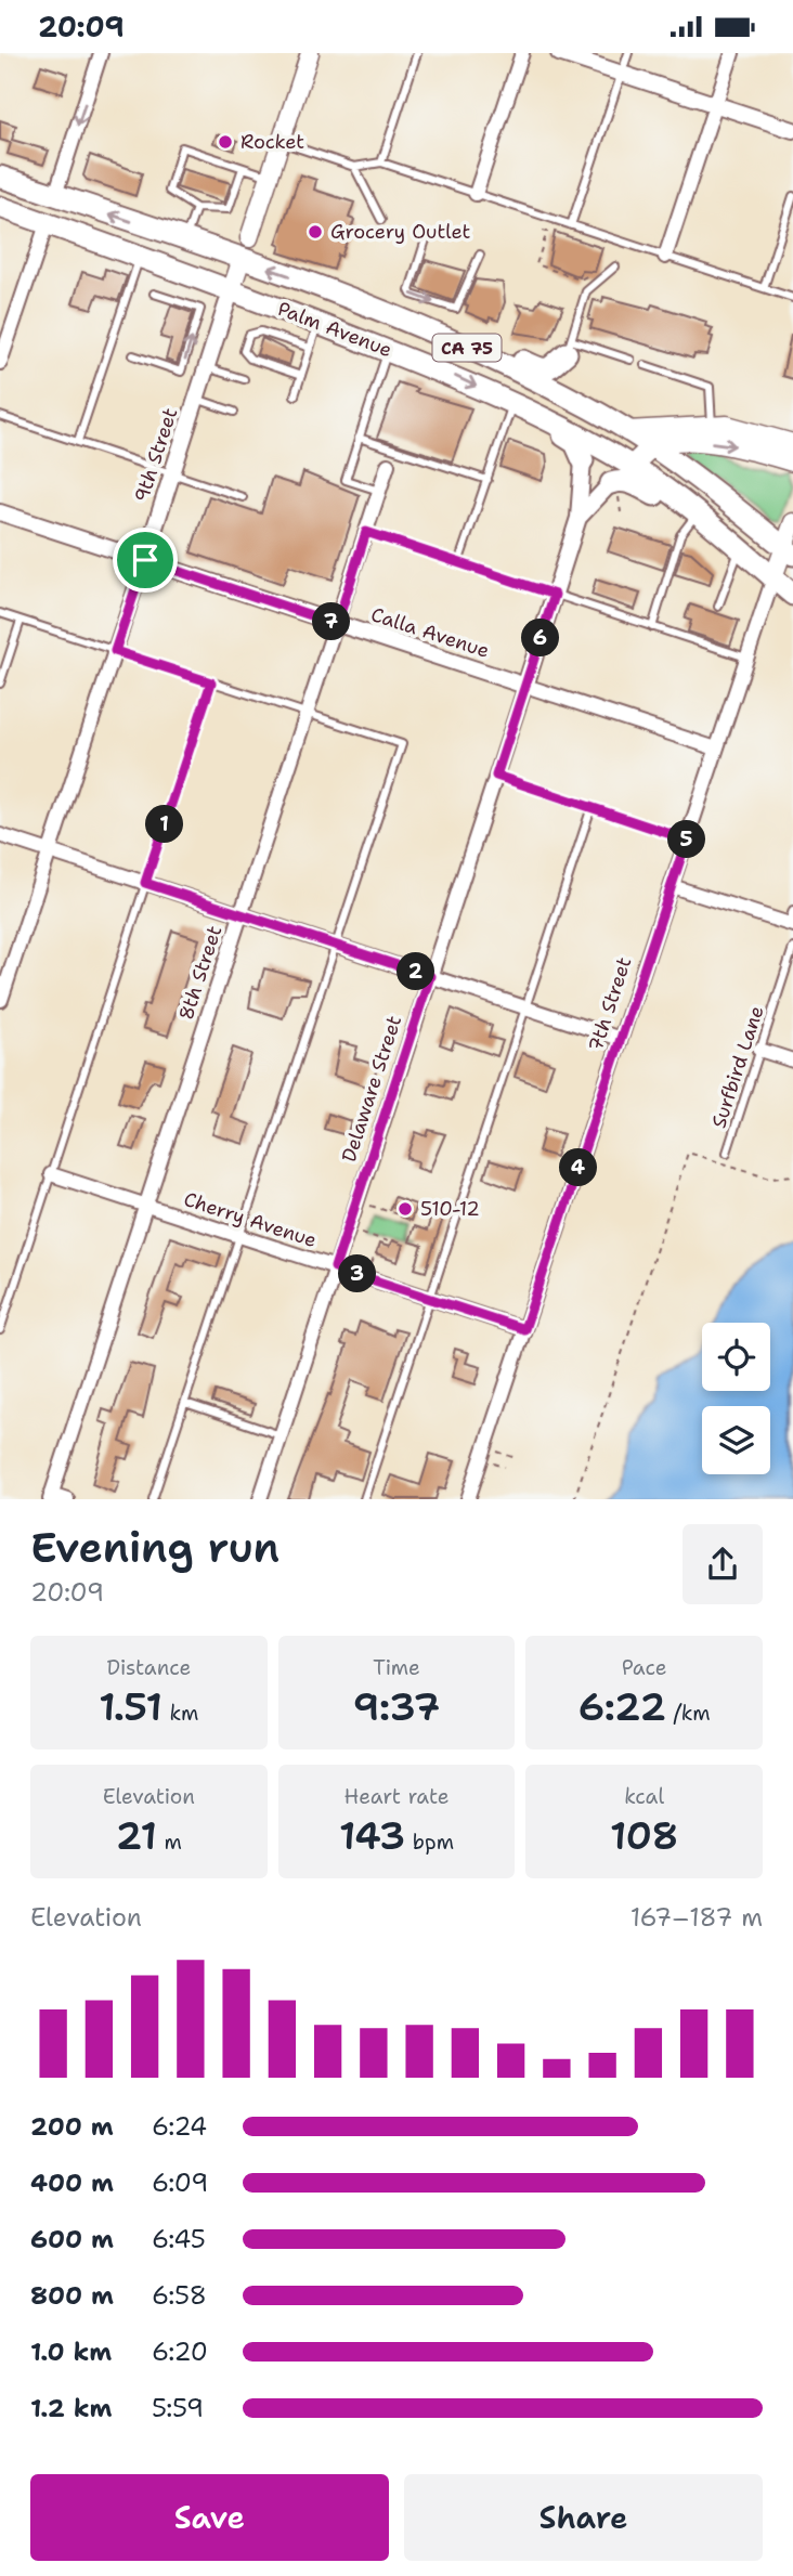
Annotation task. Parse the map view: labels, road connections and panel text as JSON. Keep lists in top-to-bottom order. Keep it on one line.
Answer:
{"streets":{"highway":["Palm Avenue","CA 75"],"main road":["9th Street","7th Street"],"street":["Calla Avenue","8th Street","Delaware Street","Cherry Avenue"],"lane":["Surfbird Lane"]},"crossings":[["Palm Avenue","CA 75"],["Palm Avenue","9th Street"],["CA 75","7th Street"],["9th Street","Calla Avenue"],["Calla Avenue","8th Street"],["Calla Avenue","7th Street"],["Calla Avenue","Delaware Street"],["8th Street","Cherry Avenue"],["7th Street","Cherry Avenue"],["Delaware Street","Cherry Avenue"]],"places":["Rocket","Grocery Outlet","510-12"],"page":{"status":"20:09","pins":["7","6","1","5","2","4","3"],"heading":["Evening run","20:09"],"stats":[["Distance","1.51 km"],["Time","9:37"],["Pace","6:22 /km"],["Elevation","21 m"],["Heart rate","143 bpm"],["kcal","108"]],"chart":["Elevation","167–187 m"],"list":[{"name":"200 m","note":"6:24"},{"name":"400 m","note":"6:09"},{"name":"600 m","note":"6:45"},{"name":"800 m","note":"6:58"},{"name":"1.0 km","note":"6:20"},{"name":"1.2 km","note":"5:59"}],"buttons":["Save","Share"]}}
